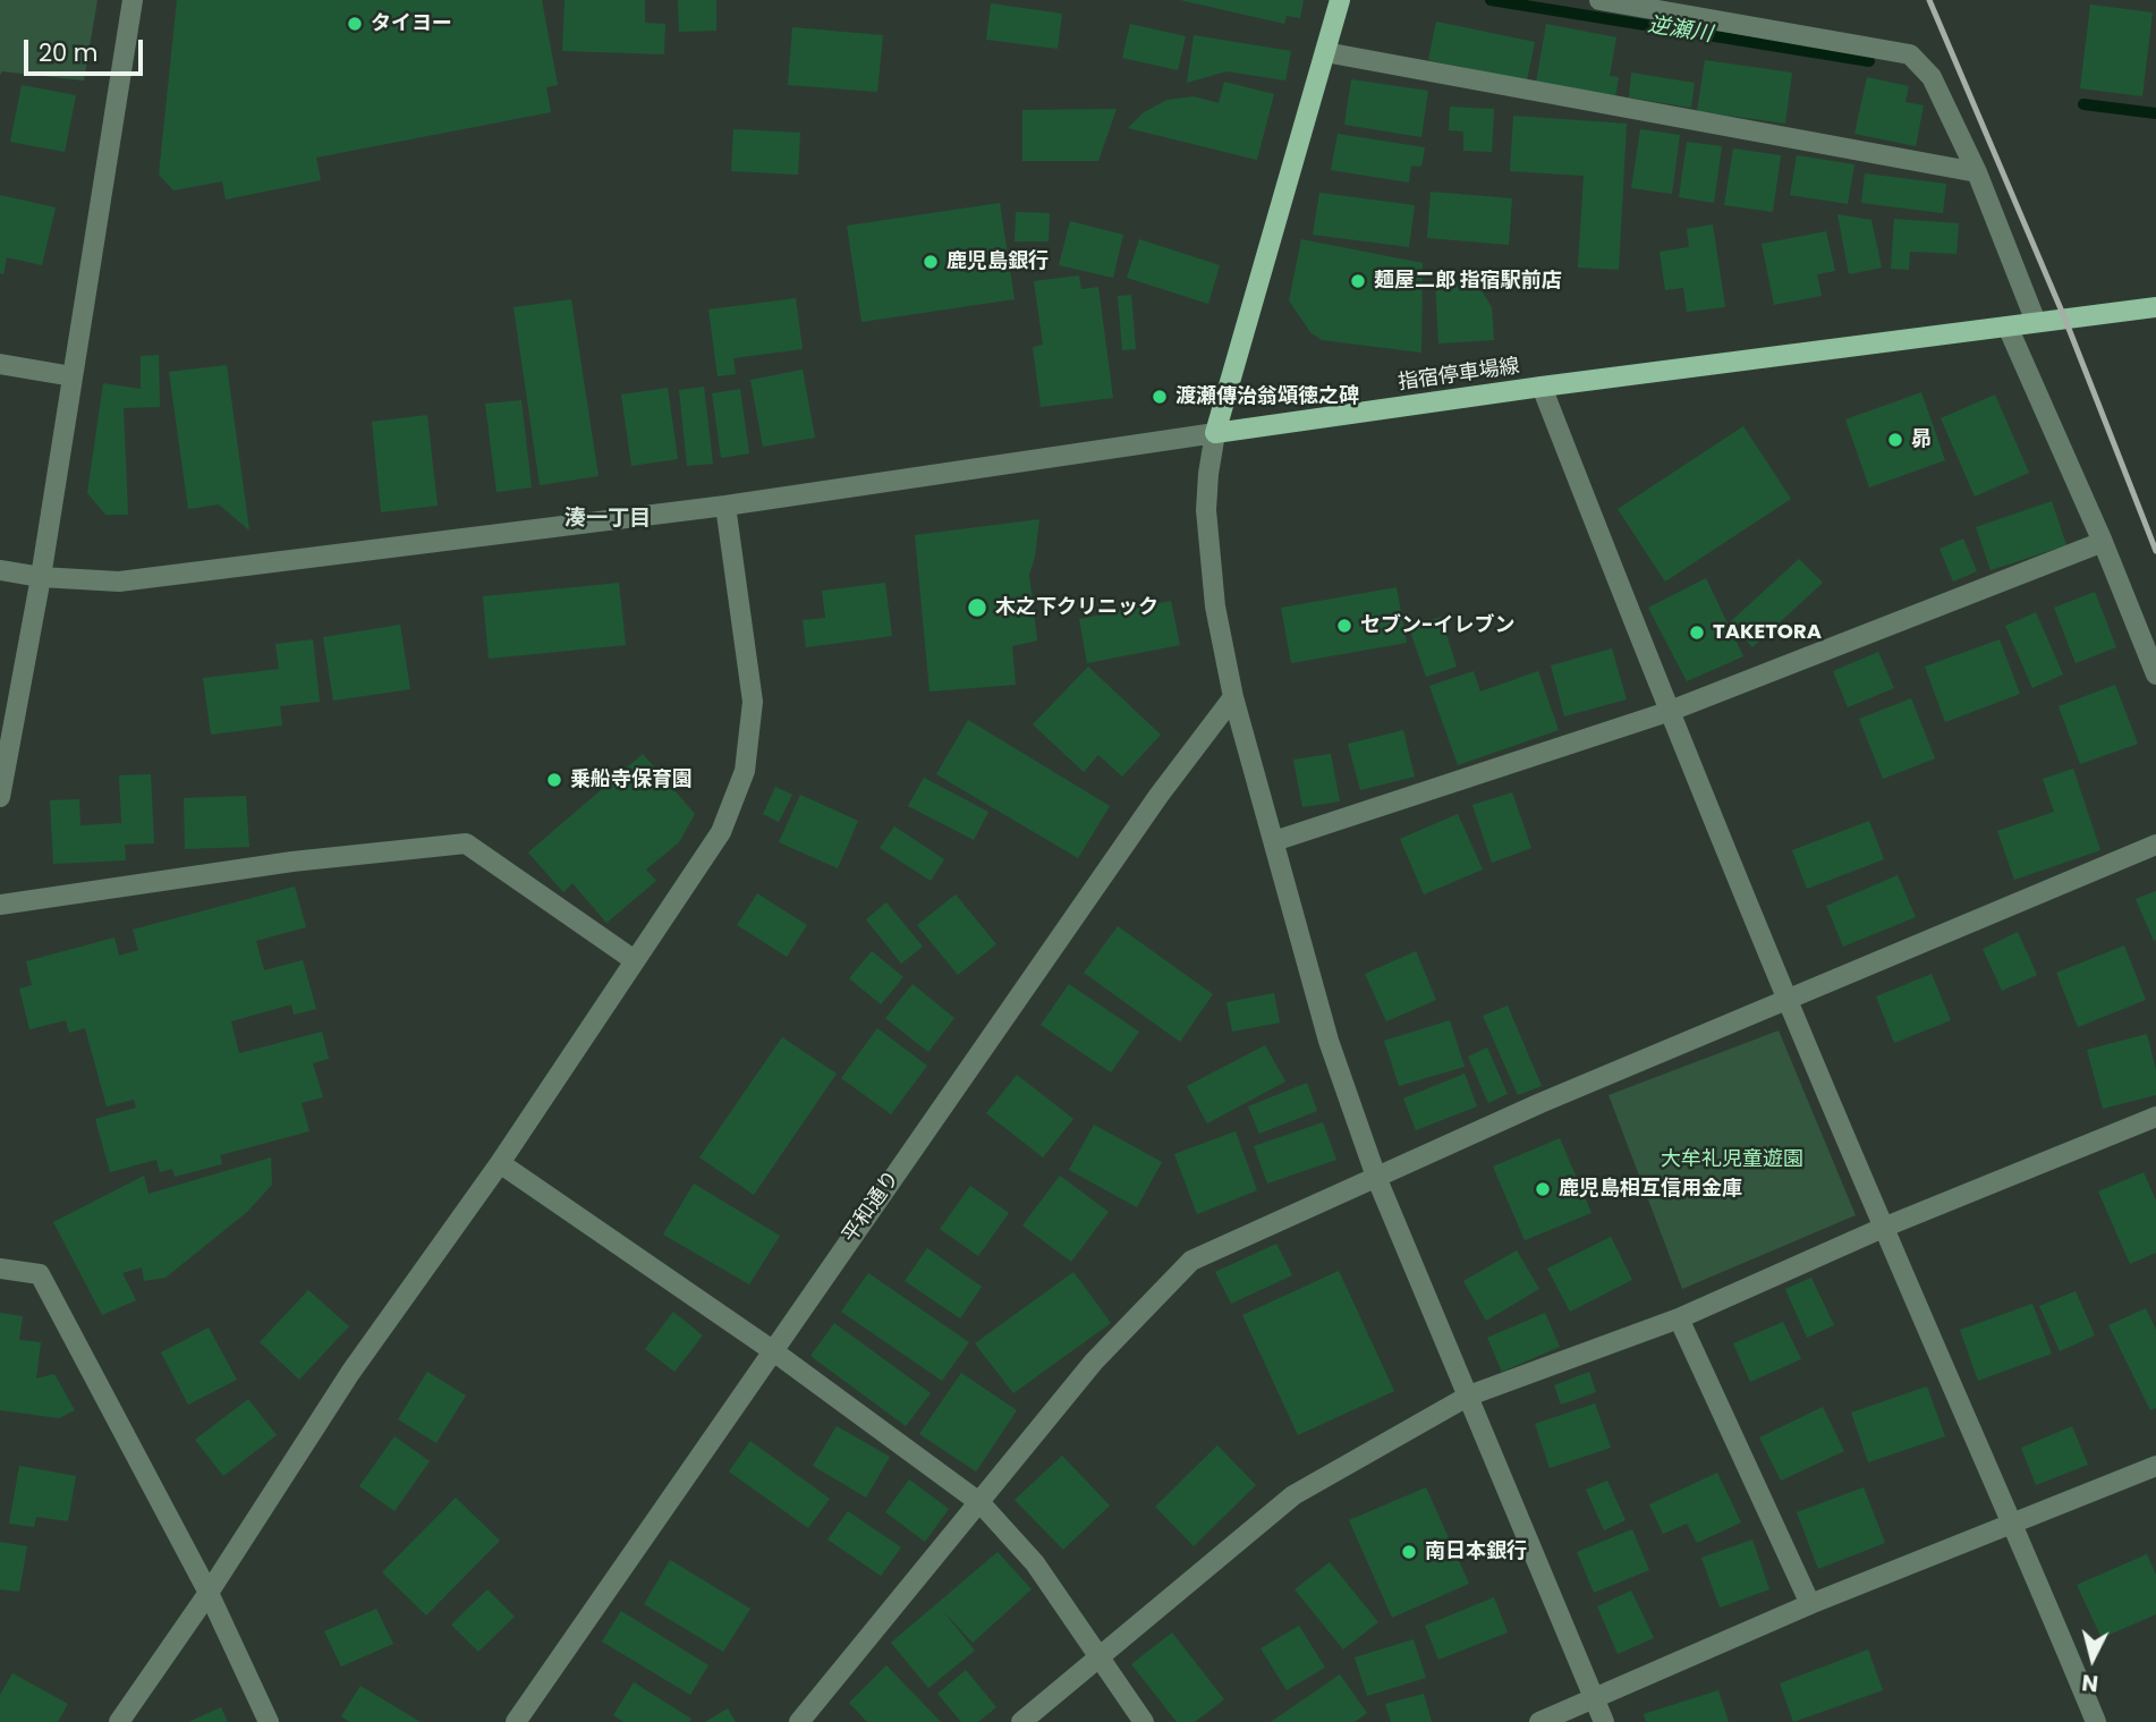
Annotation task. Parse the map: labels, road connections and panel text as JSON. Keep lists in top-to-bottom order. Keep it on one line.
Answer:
{"streets":{"main road":["指宿停車場線"],"street":["平和通り"]},"districts":["湊一丁目"],"water":["逆瀬川"],"parks":["大牟礼児童遊園"],"places":["タイヨー","鹿児島銀行","麺屋二郎 指宿駅前店","渡瀬傳治翁頌徳之碑","昴","木之下クリニック","セブン-イレブン","TAKETORA","乗船寺保育園","鹿児島相互信用金庫","南日本銀行"],"scale_bar":"20 m","north":"bottom"}
